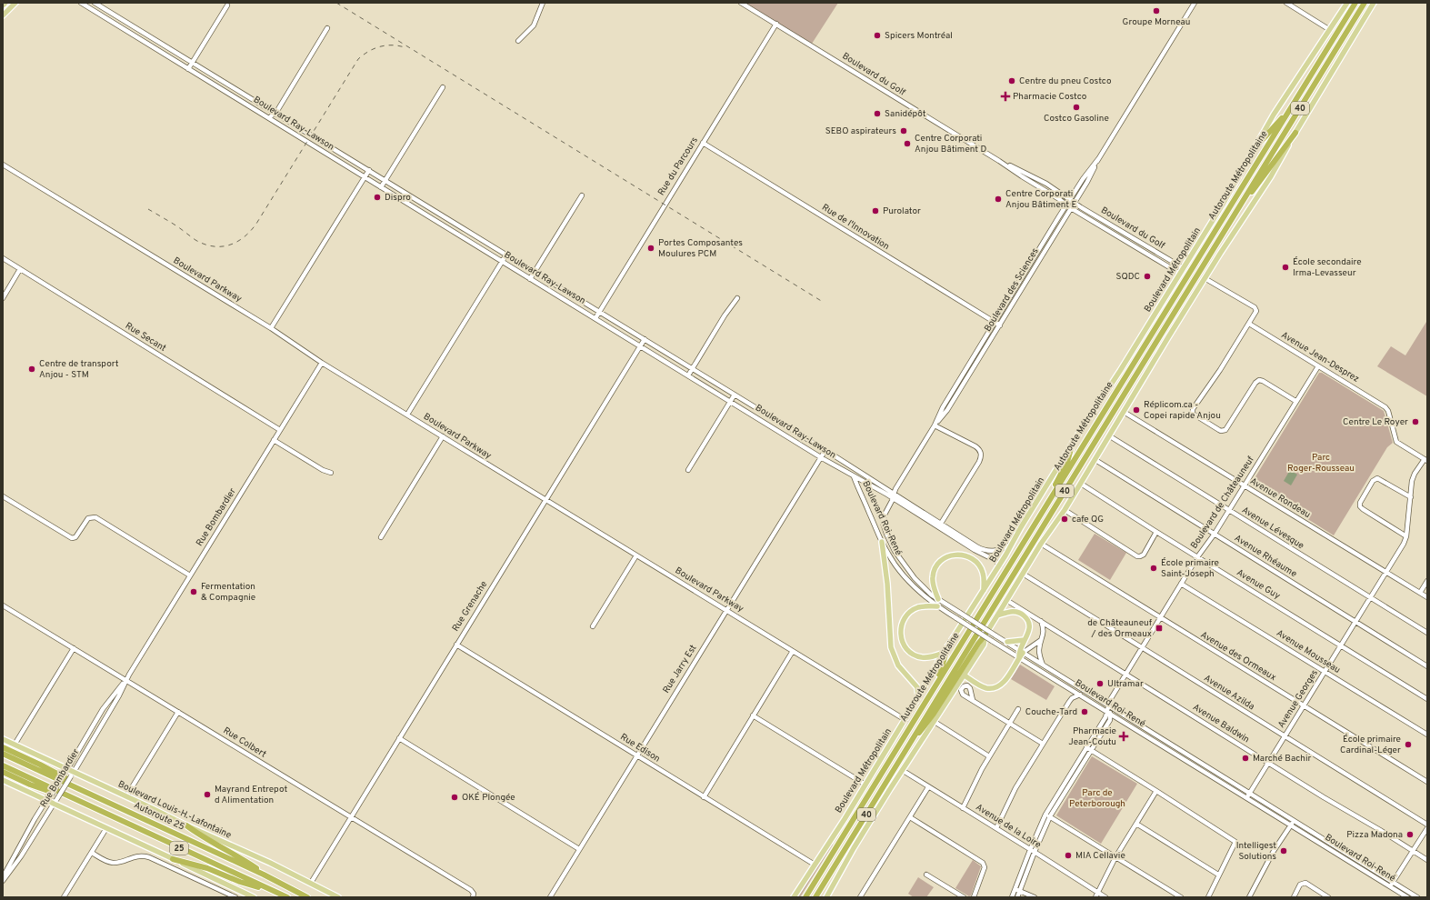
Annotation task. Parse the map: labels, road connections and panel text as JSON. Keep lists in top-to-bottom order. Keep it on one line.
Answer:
{"streets":{"highway":["40","Autoroute Métropolitaine","Autoroute 25","25"],"main road":["Boulevard Métropolitain","Boulevard Louis-H.-Lafontaine"],"street":["Boulevard du Golf","Boulevard Ray-Lawson","Rue du Parcours","Rue de l'Innovation","Boulevard Parkway","Boulevard des Sciences","Rue Secant","Avenue Jean-Desprez","Avenue Rondeau","Boulevard de Châteauneuf","Rue Bombardier","Boulevard Roi-René","Avenue Lévesque","Avenue Rhéaume","Avenue Guy","Rue Grenache","Avenue Mousseau","Avenue des Ormeaux","Rue Jarry Est","Avenue Azilda","Avenue Georges","Avenue Baldwin","Rue Colbert","Rue Edison","Avenue de la Loire"]},"crossings":[["Boulevard du Golf","Rue du Parcours"],["Boulevard du Golf","Boulevard Métropolitain"],["Boulevard du Golf","Boulevard des Sciences"],["Boulevard Ray-Lawson","Rue du Parcours"],["Boulevard Ray-Lawson","Boulevard Métropolitain"],["Boulevard Ray-Lawson","Boulevard des Sciences"],["Boulevard Ray-Lawson","Boulevard Roi-René"],["Boulevard Ray-Lawson","Rue Grenache"],["Boulevard Ray-Lawson","Rue Jarry Est"],["Rue du Parcours","Rue de l'Innovation"],["Rue de l'Innovation","Boulevard des Sciences"],["Boulevard Métropolitain","Boulevard Parkway"],["Boulevard Métropolitain","Rue Edison"],["Boulevard Parkway","Rue Bombardier"],["Boulevard Parkway","Rue Grenache"],["Boulevard Parkway","Rue Jarry Est"],["Boulevard des Sciences","Boulevard Roi-René"],["Rue Secant","Rue Bombardier"],["Avenue Jean-Desprez","Boulevard de Châteauneuf"],["Avenue Jean-Desprez","Avenue Georges"],["Avenue Rondeau","Boulevard de Châteauneuf"],["Avenue Rondeau","Avenue Georges"],["Boulevard de Châteauneuf","Boulevard Roi-René"],["Boulevard de Châteauneuf","Avenue Lévesque"],["Boulevard de Châteauneuf","Avenue Rhéaume"],["Boulevard de Châteauneuf","Avenue Guy"],["Boulevard de Châteauneuf","Avenue Mousseau"],["Boulevard de Châteauneuf","Avenue des Ormeaux"],["Boulevard de Châteauneuf","Avenue Azilda"],["Boulevard de Châteauneuf","Avenue Baldwin"],["Boulevard de Châteauneuf","Avenue de la Loire"],["Rue Bombardier","Rue Colbert"],["Rue Bombardier","Boulevard Louis-H.-Lafontaine"],["Boulevard Roi-René","Avenue Georges"],["Avenue Lévesque","Avenue Georges"],["Avenue Rhéaume","Avenue Georges"],["Avenue Guy","Avenue Georges"],["Rue Grenache","Rue Colbert"],["Rue Grenache","Rue Edison"],["Rue Grenache","Boulevard Louis-H.-Lafontaine"],["Avenue Mousseau","Avenue Georges"],["Avenue des Ormeaux","Avenue Georges"],["Rue Jarry Est","Rue Edison"],["Avenue Azilda","Avenue Georges"],["Avenue Georges","Avenue Baldwin"]],"parks":["Parc Roger-Rousseau","Parc de Peterborough"],"places":{"other":["Groupe Morneau","Spicers Montréal","Centre du pneu Costco","Costco Gasoline","Sanidépôt","SEBO aspirateurs","Centre Corporati Anjou Bâtiment D","Dispro","Centre Corporati Anjou Bâtiment E","Purolator","Portes Composantes Moulures PCM","École secondaire Irma-Levasseur","SQDC","Centre de transport Anjou - STM","Réplicom.ca - Copei rapide Anjou","Centre Le Royer","cafe QG","École primaire Saint-Joseph","Fermentation & Compagnie","Ultramar","Couche-Tard","École primaire Cardinal-Léger","Marché Bachir","Mayrand Entrepot d Alimentation","OKÉ Plongée","Pizza Madona","Intelligest Solutions","MIA Cellavie"],"health":["Pharmacie Costco","Pharmacie Jean-Coutu"],"transit":["de Châteauneuf / des Ormeaux"]}}
